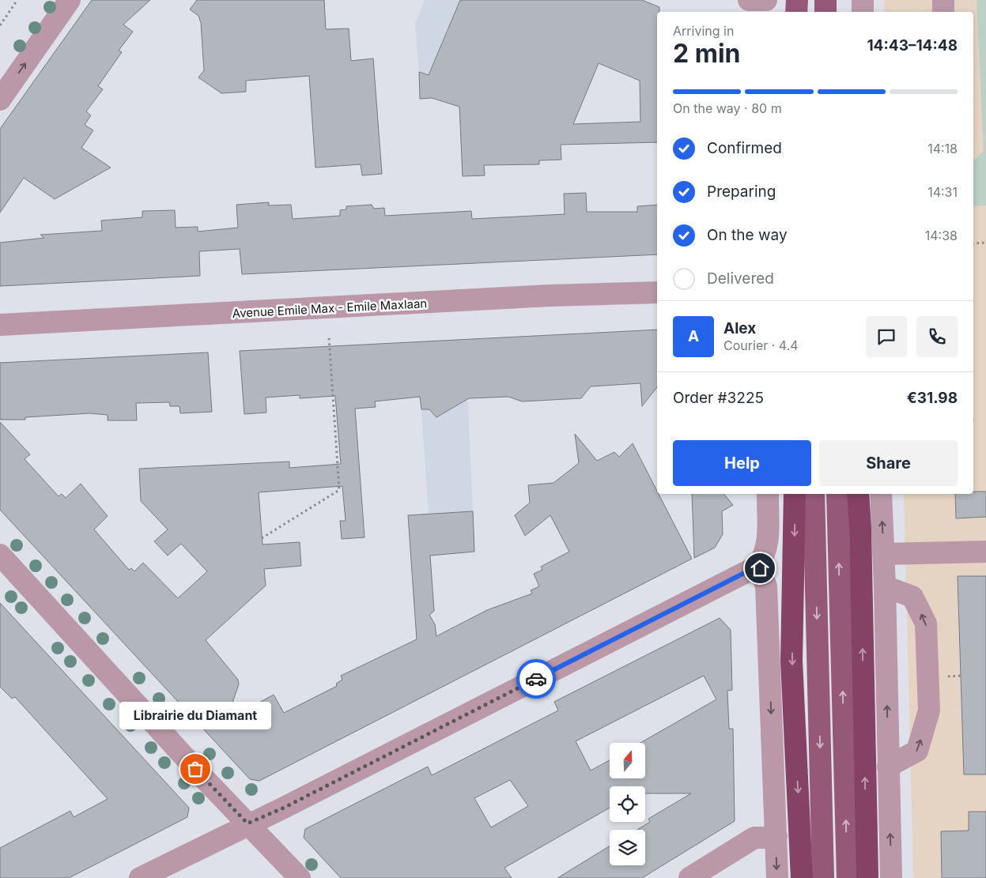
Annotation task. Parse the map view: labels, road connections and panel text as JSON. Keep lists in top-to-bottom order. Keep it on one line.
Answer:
{"streets":{"street":["Avenue Emile Max - Emile Maxlaan"]},"places":["Librairie du Diamant"],"north":"top","page":{"heading":["2 min","Arriving in","14:43–14:48"],"panel":["Alex","Courier · 4.4","Order #3225","€31.98"],"bar":"On the way · 80 m","list":[["Confirmed","14:18"],["Preparing","14:31"],["On the way","14:38"],"Delivered"],"round":"A","buttons":["Help","Share"],"bubble":"Librairie du Diamant"}}
